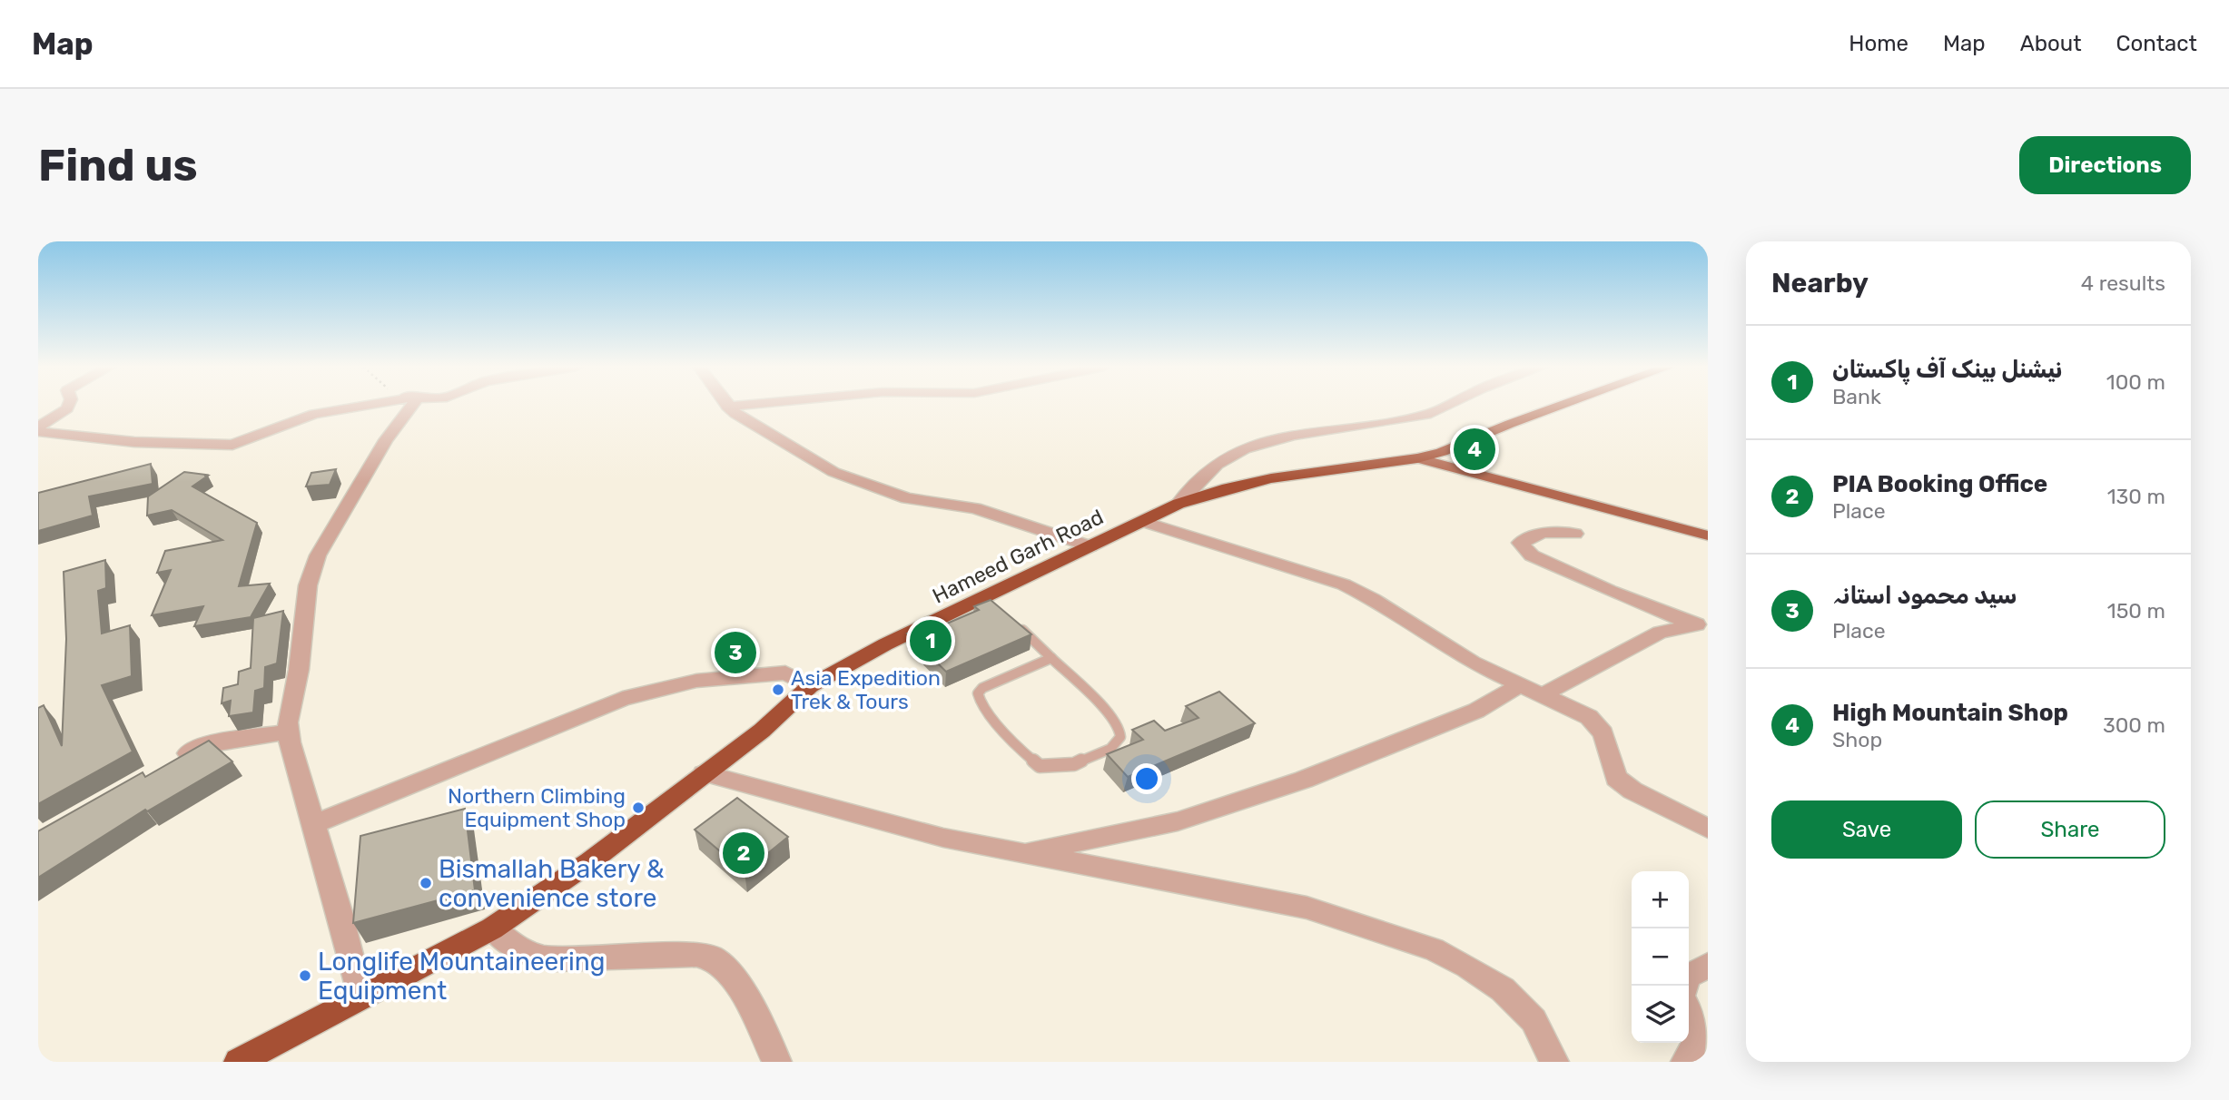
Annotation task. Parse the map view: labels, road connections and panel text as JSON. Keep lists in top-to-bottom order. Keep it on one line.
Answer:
{"streets":{"highway":["Hameed Garh Road"]},"places":["Asia Expedition Trek & Tours","Northern Climbing Equipment Shop","Bismallah Bakery & convenience store","Longlife Mountaineering Equipment"],"page":{"header":"Map","nav":["Home","Map","About","Contact"],"buttons":["Directions",["Save","Share"]],"title":"Find us","heading":["Nearby","4 results"],"list":[{"mark":"1","name":"نیشنل بینک آف پاکستان","note":"Bank","value":"100 m"},{"mark":"2","name":"PIA Booking Office","note":"Place","value":"130 m"},{"mark":"3","name":"سید محمود استانہ","note":"Place","value":"150 m"},{"mark":"4","name":"High Mountain Shop","note":"Shop","value":"300 m"}],"pins":["4","1","3","2"],"map_buttons":["+","−"]}}
